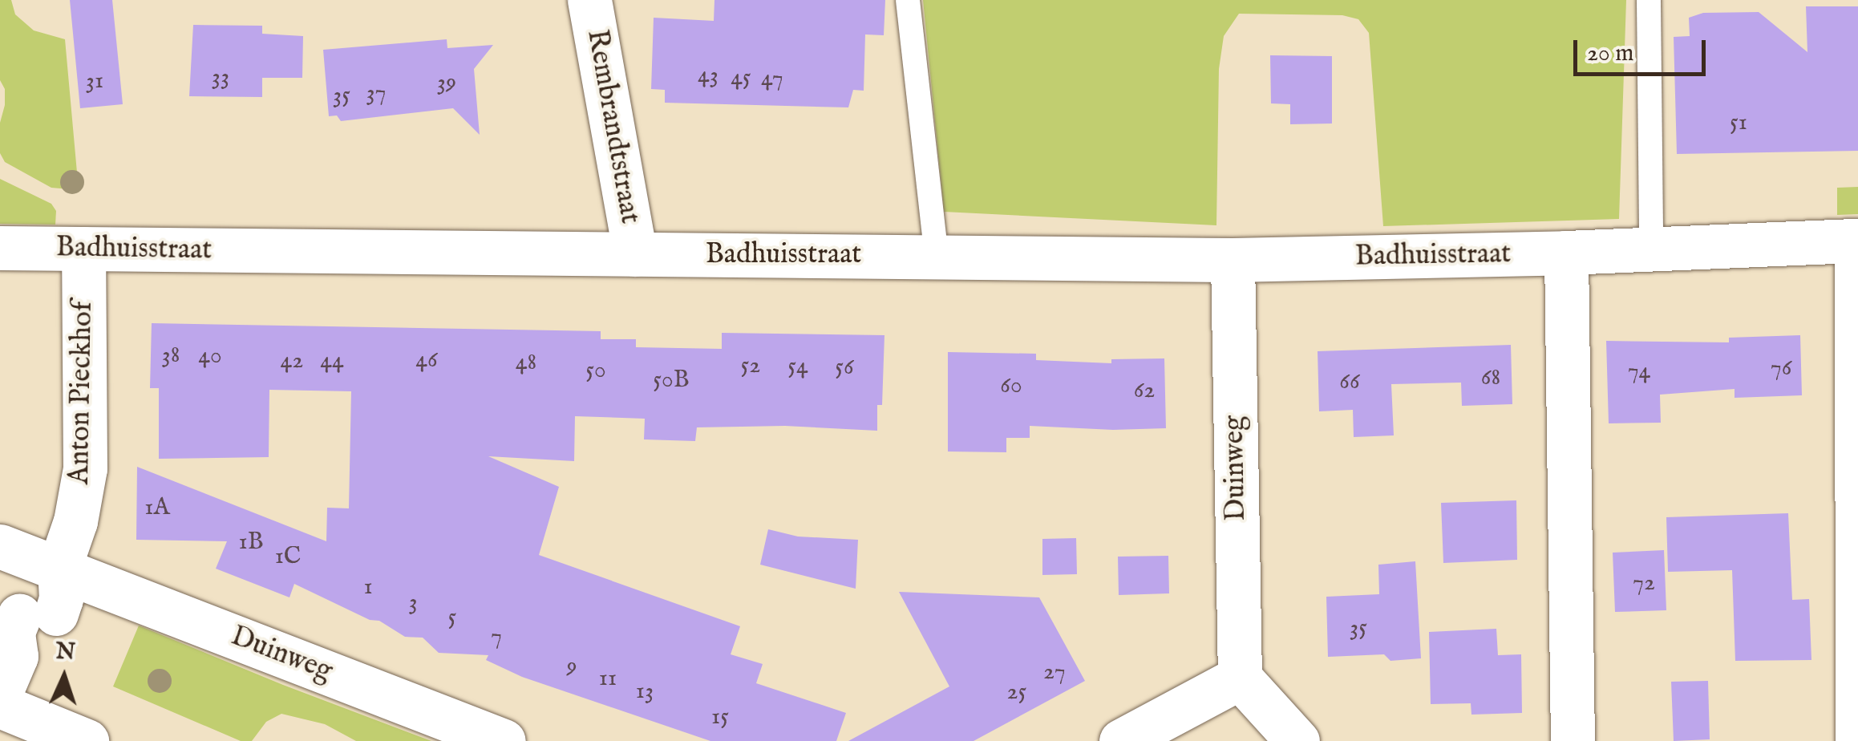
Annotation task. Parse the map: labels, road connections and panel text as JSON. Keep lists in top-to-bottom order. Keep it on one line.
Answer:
{"streets":{"street":["Rembrandtstraat","Badhuisstraat","Anton Pieckhof","Duinweg"]},"crossings":[["Rembrandtstraat","Badhuisstraat"],["Badhuisstraat","Anton Pieckhof"],["Badhuisstraat","Duinweg"],["Anton Pieckhof","Duinweg"]],"house_numbers":["43","33","45","47","31","39","37","35","51","38","40","46","42","44","48","52","54","56","76","50","74","68","50B","66","60","62","1A","1B","1C","72","1","3","5","35","7","9","27","11","13","25","15"],"scale_bar":"20 m","north":"top"}
